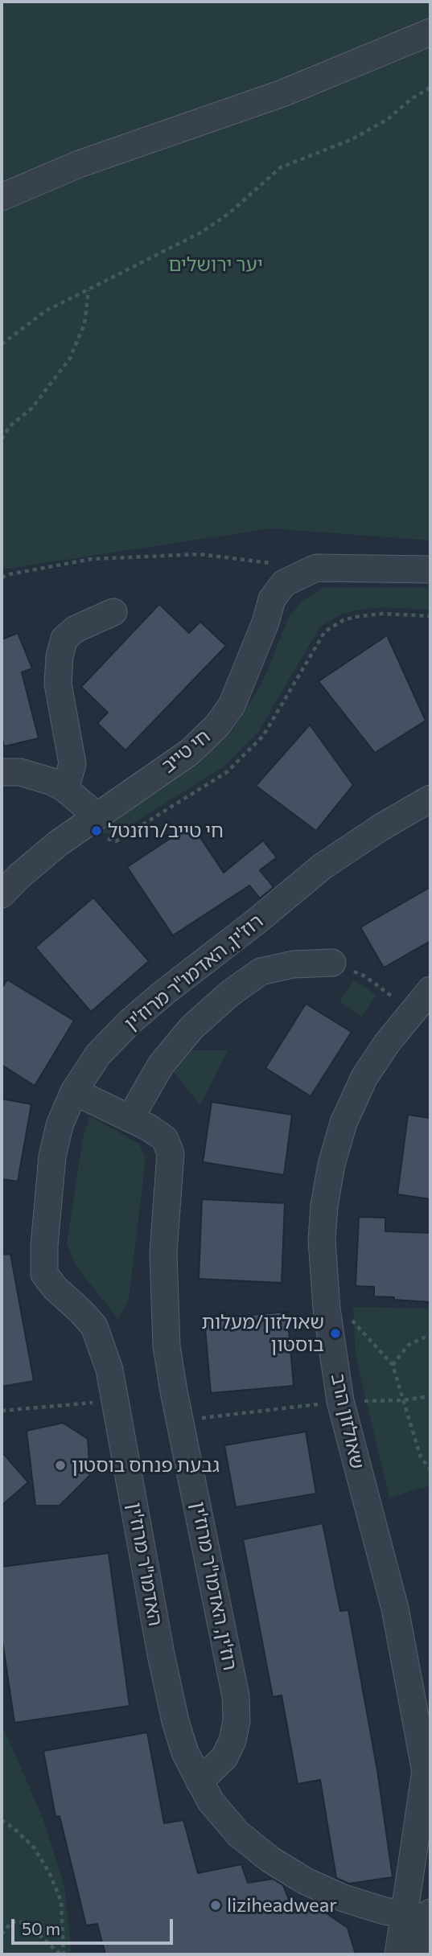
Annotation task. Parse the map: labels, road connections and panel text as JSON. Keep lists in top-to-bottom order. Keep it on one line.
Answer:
{"streets":{"street":["חי טייב","רוז'ין, האדמו\"ר מרוז'ין","שאולזון הרב","האדמו\"ר מרוז'ין"]},"crossings":[["רוז'ין, האדמו\"ר מרוז'ין","האדמו\"ר מרוז'ין"],["שאולזון הרב","האדמו\"ר מרוז'ין"]],"parks":["יער ירושלים"],"places":["חי טייב/רוזנטל","שאולזון/מעלות בוסטון","גבעת פנחס בוסטון","liziheadwear"],"scale_bar":"50 m"}
